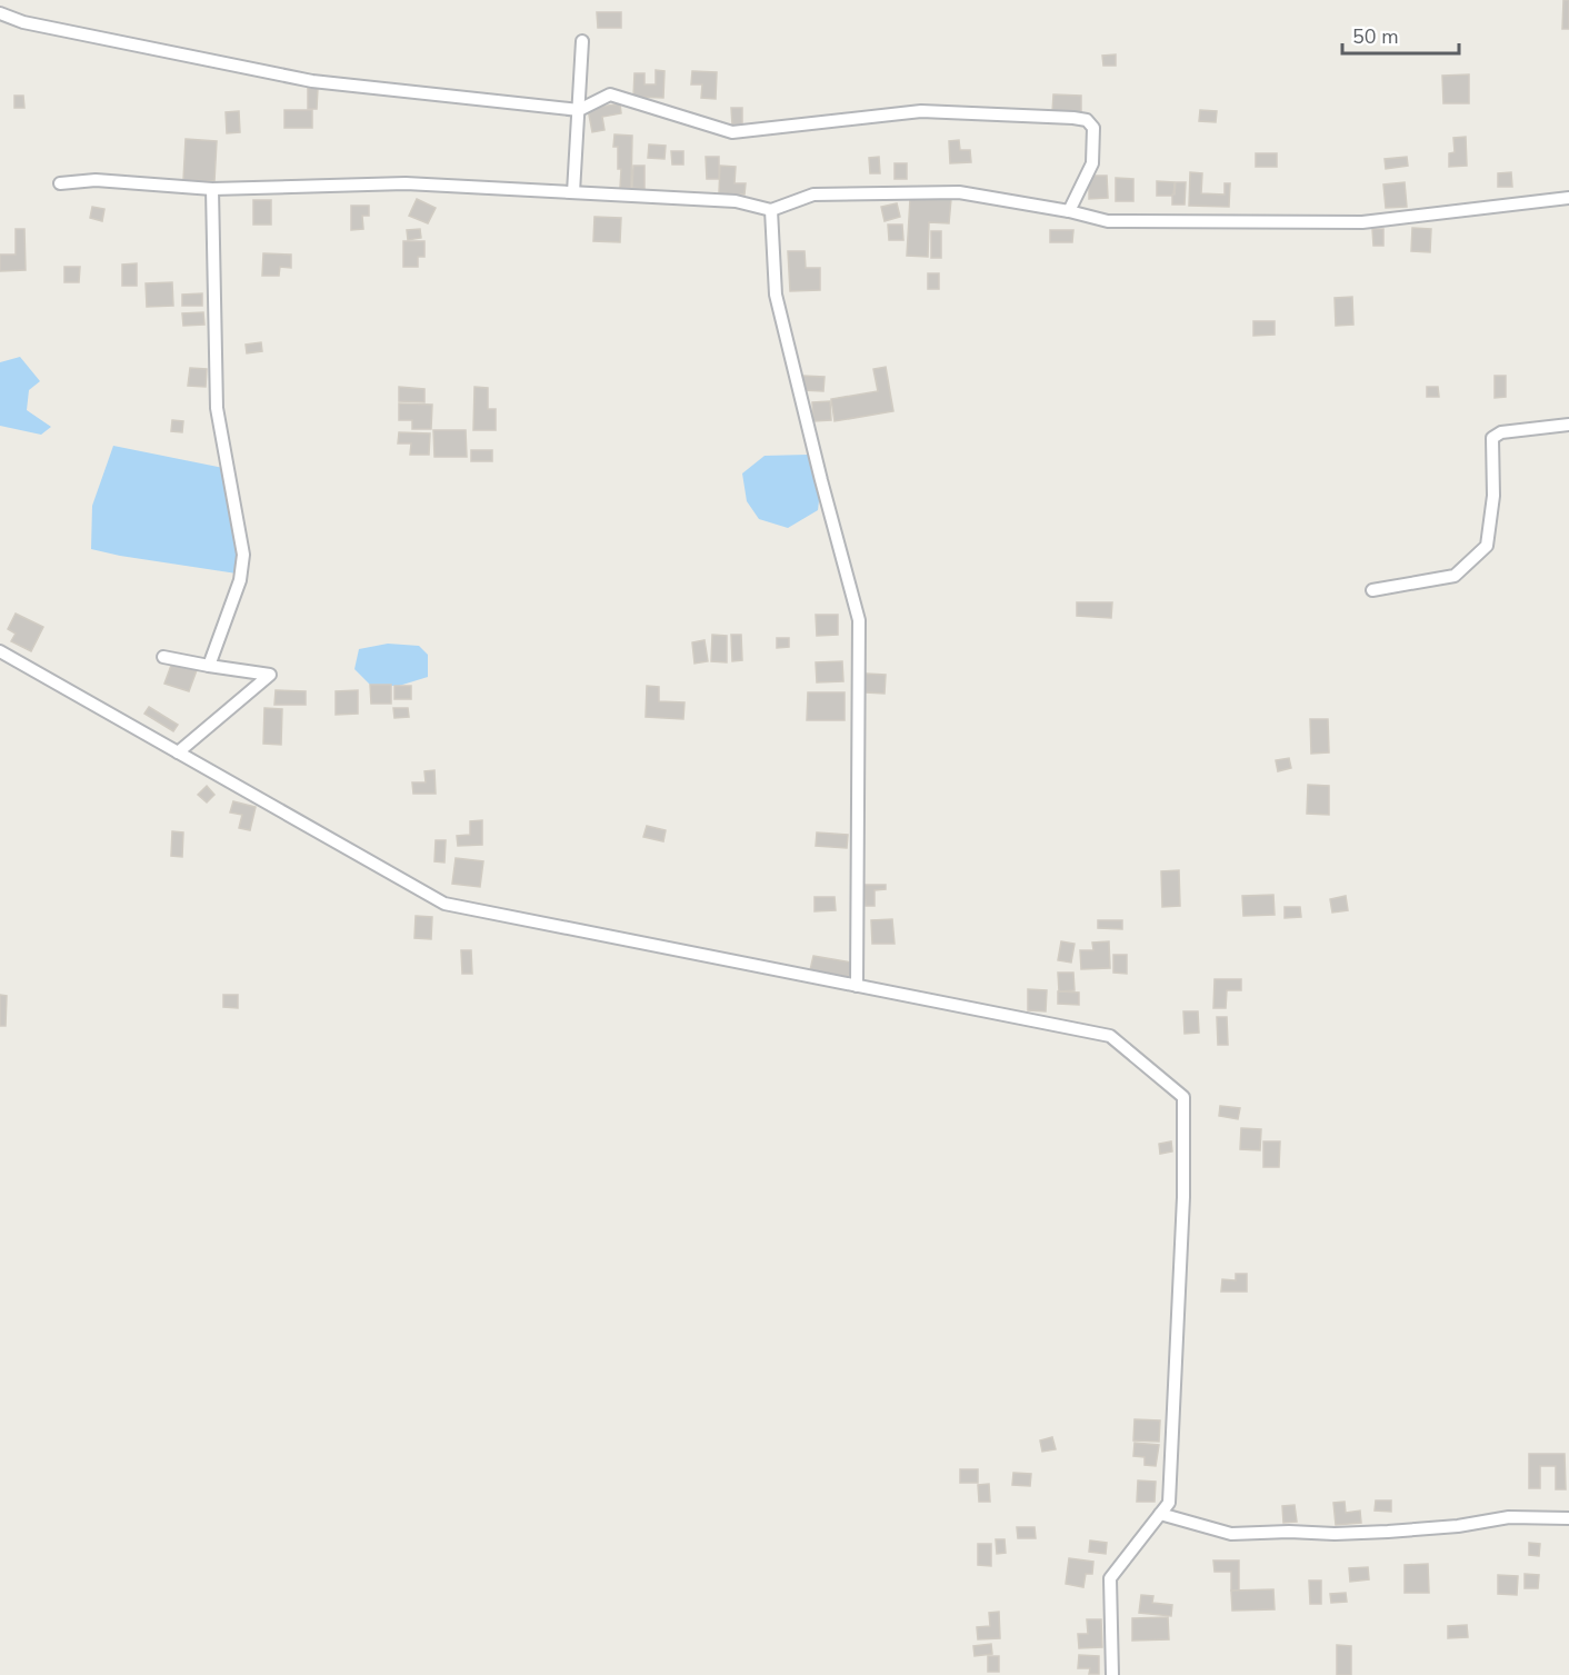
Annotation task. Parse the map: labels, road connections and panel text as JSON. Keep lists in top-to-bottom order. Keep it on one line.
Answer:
{"scale_bar":"50 m"}
